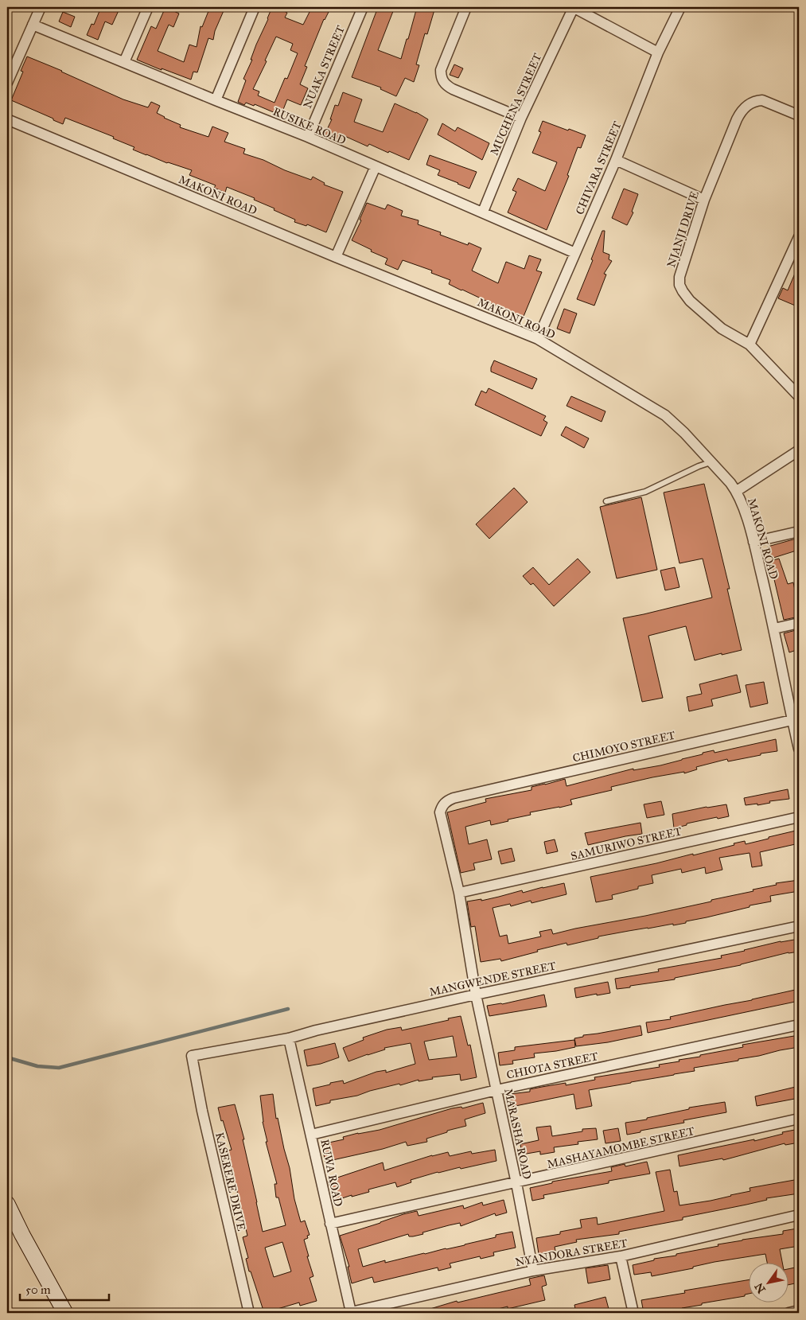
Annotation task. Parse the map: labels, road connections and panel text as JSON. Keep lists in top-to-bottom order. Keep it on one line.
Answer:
{"streets":{"street":["NUAKA STREET","MUCHENA STREET","RUSIKE ROAD","CHIVARA STREET","MAKONI ROAD","NJANJI DRIVE","CHIMOYO STREET","SAMURIWO STREET","MANGWENDE STREET","CHIOTA STREET","MARASHA ROAD","MASHAYAMOMBE STREET","RUWA ROAD","KASERERE DRIVE","NYANDORA STREET"]},"crossings":[["NUAKA STREET","RUSIKE ROAD"],["MUCHENA STREET","RUSIKE ROAD"],["RUSIKE ROAD","CHIVARA STREET"],["CHIVARA STREET","MAKONI ROAD"],["MAKONI ROAD","CHIMOYO STREET"],["CHIMOYO STREET","MARASHA ROAD"],["SAMURIWO STREET","MARASHA ROAD"],["MANGWENDE STREET","MARASHA ROAD"],["MANGWENDE STREET","RUWA ROAD"],["MANGWENDE STREET","KASERERE DRIVE"],["CHIOTA STREET","MARASHA ROAD"],["CHIOTA STREET","RUWA ROAD"],["MARASHA ROAD","MASHAYAMOMBE STREET"],["MARASHA ROAD","NYANDORA STREET"],["MASHAYAMOMBE STREET","RUWA ROAD"],["RUWA ROAD","NYANDORA STREET"]],"scale_bar":"50 m","north":"bottom left"}
